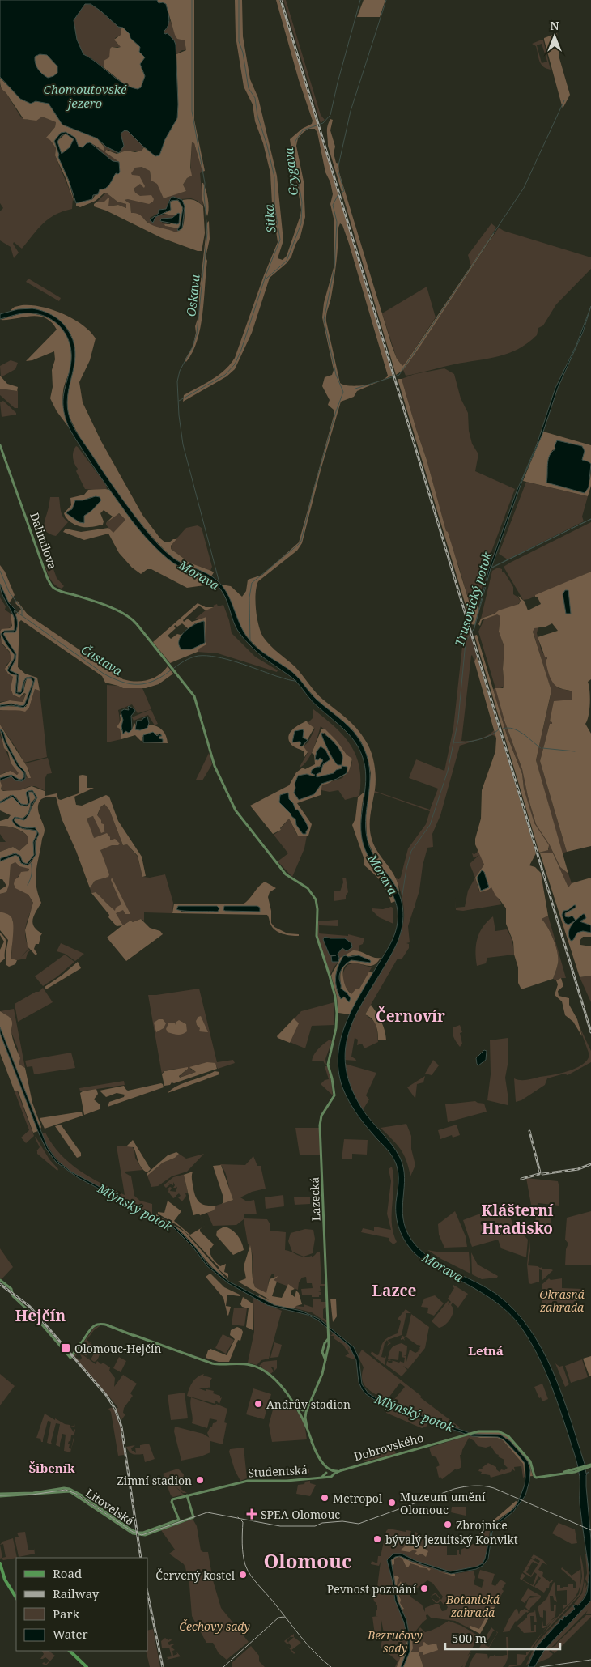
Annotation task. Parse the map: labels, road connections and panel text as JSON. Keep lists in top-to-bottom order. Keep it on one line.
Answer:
{"streets":{"main road":["Dalimilova","Lazecká","Dobrovského","Studentská","Litovelská"]},"crossings":[["Dalimilova","Lazecká"],["Dobrovského","Studentská"],["Studentská","Litovelská"]],"districts":["Černovír","Klášterní Hradisko","Lazce","Hejčín","Letná","Šibeník","Olomouc"],"water":["Chomoutovské jezero","Grygava","Sitka","Oskava","Morava","Trusovický potok","Častava","Mlýnský potok"],"parks":["Okrasná zahrada","Botanická zahrada","Čechovy sady","Bezručovy sady"],"places":{"transit":["Olomouc-Hejčín"],"other":["Andrův stadion","Zimní stadion","Metropol","Muzeum umění Olomouc","Zbrojnice","bývalý jezuitský Konvikt","Červený kostel","Pevnost poznání"],"health":["SPEA Olomouc"]},"legend":["Road","Railway","Park","Water"],"scale_bar":"500 m","north":"top"}
